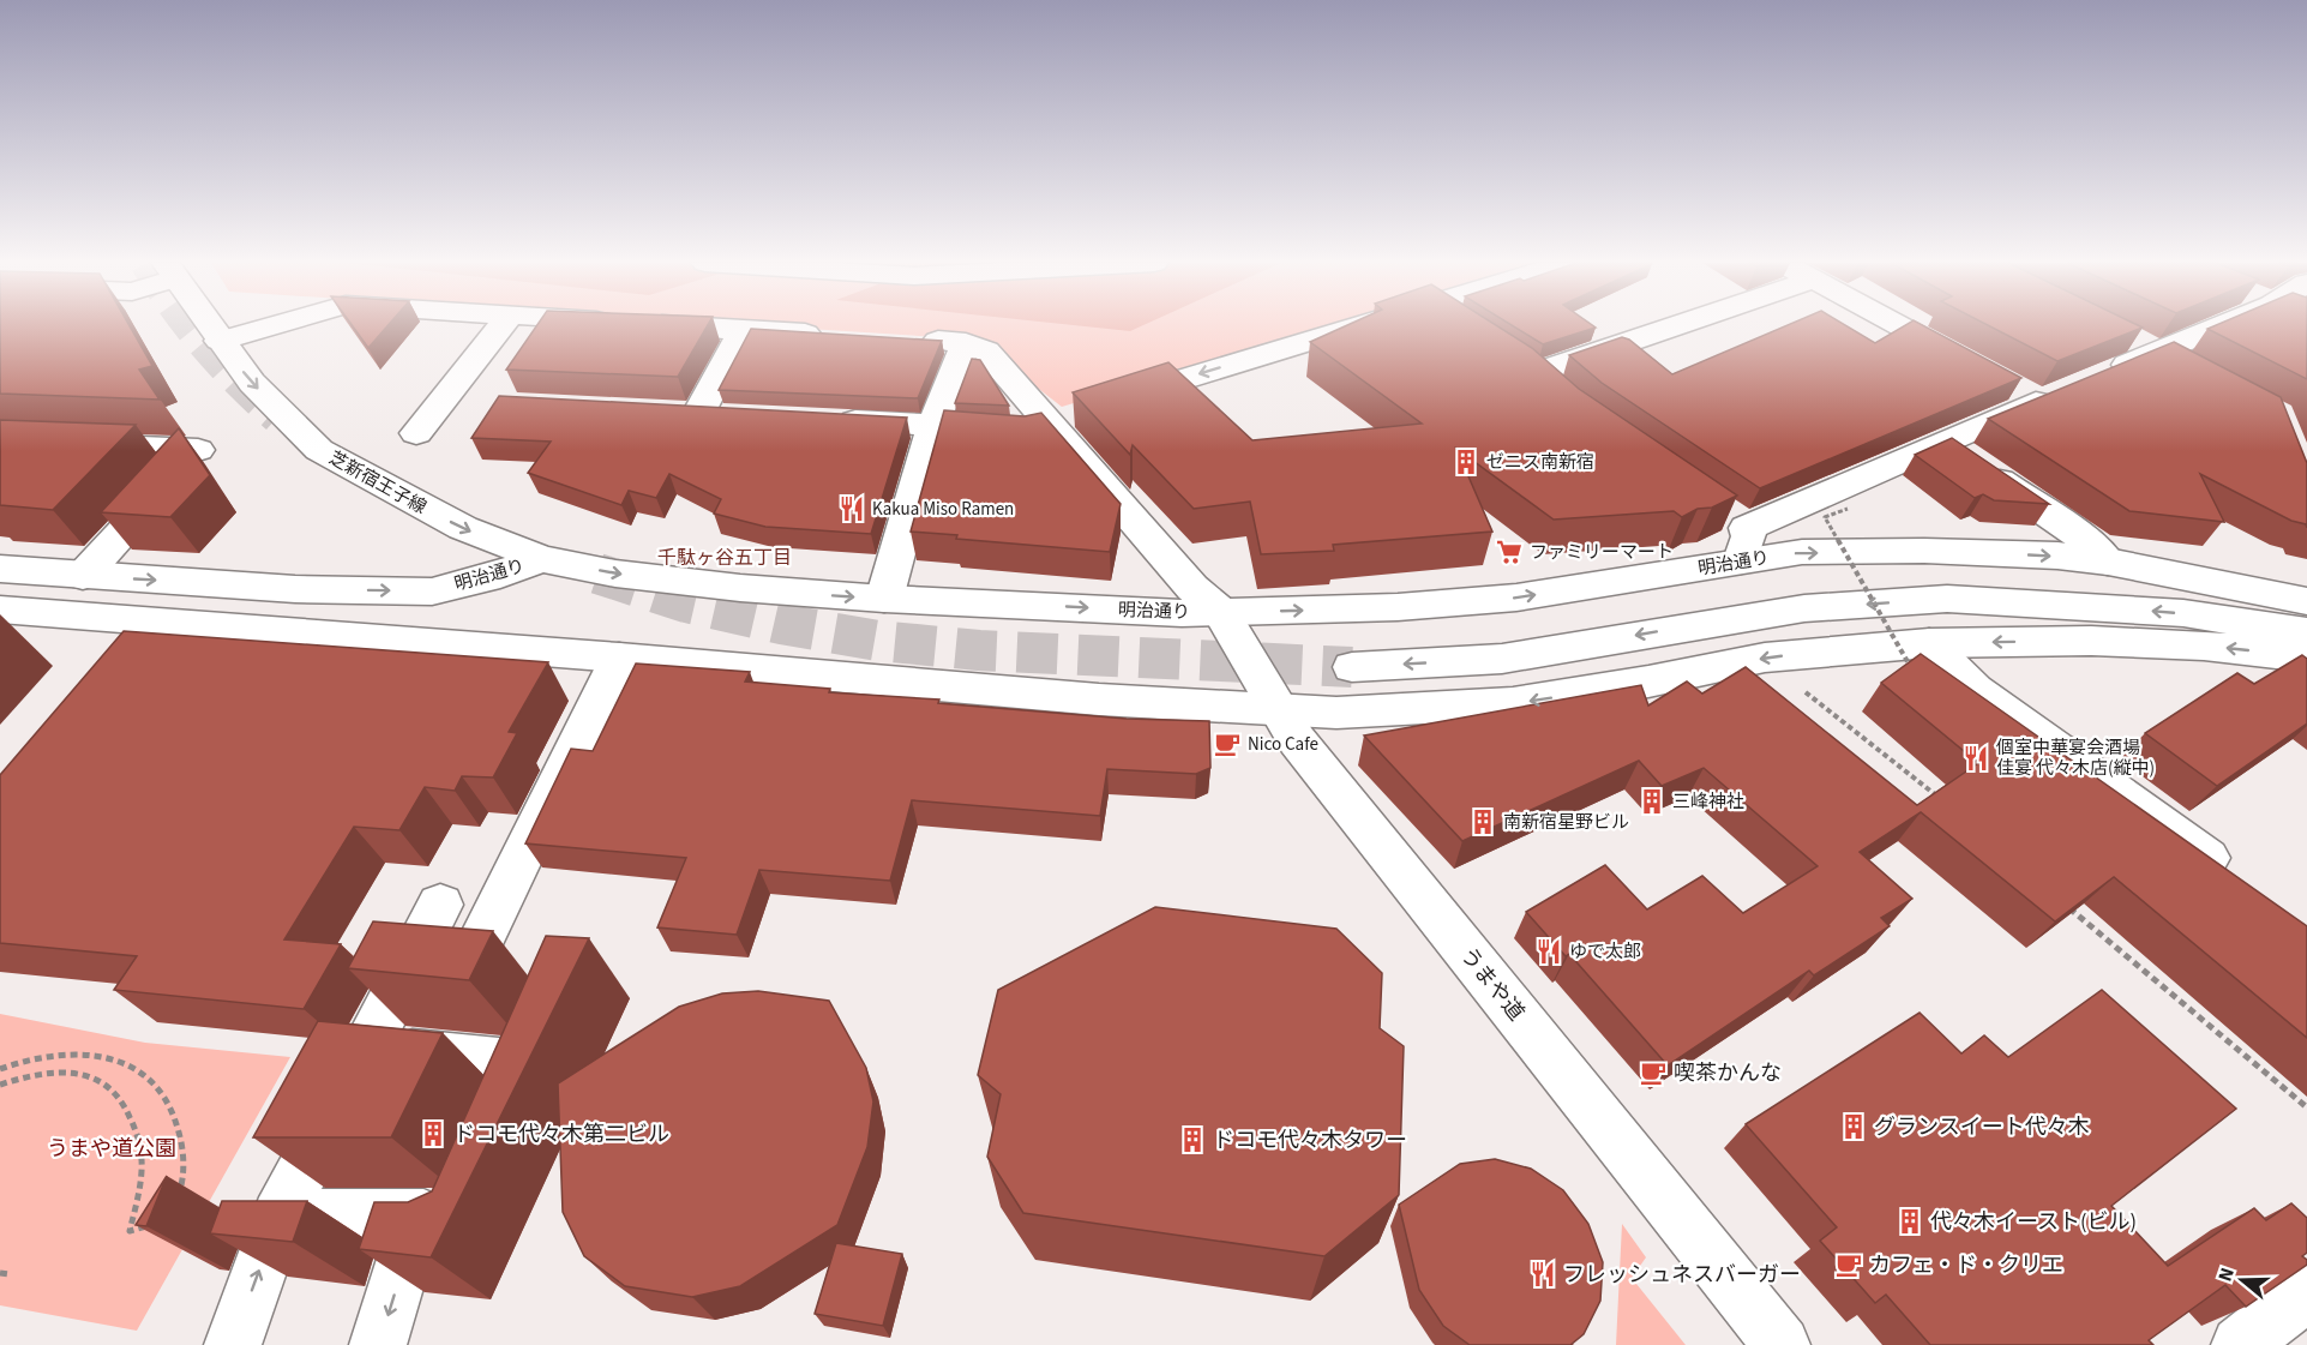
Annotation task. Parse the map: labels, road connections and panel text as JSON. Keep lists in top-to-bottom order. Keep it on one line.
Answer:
{"streets":{"street":["芝新宿王子線","明治通り","うまや道"]},"crossings":[["芝新宿王子線","明治通り"],["明治通り","うまや道"]],"one_way":["芝新宿王子線"],"districts":["千駄ヶ谷五丁目"],"parks":["うまや道公園"],"places":{"building":["ゼニス南新宿","三峰神社","南新宿星野ビル","グランスイート代々木","ドコモ代々木第二ビル","ドコモ代々木タワー","代々木イースト(ビル)"],"restaurant":["Kakua Miso Ramen","個室中華宴会酒場 佳宴 代々木店(縦中)","ゆで太郎","フレッシュネスバーガー"],"supermarket":["ファミリーマート"],"cafe":["Nico Cafe","喫茶かんな","カフェ・ド・クリエ"]},"north":"left"}
